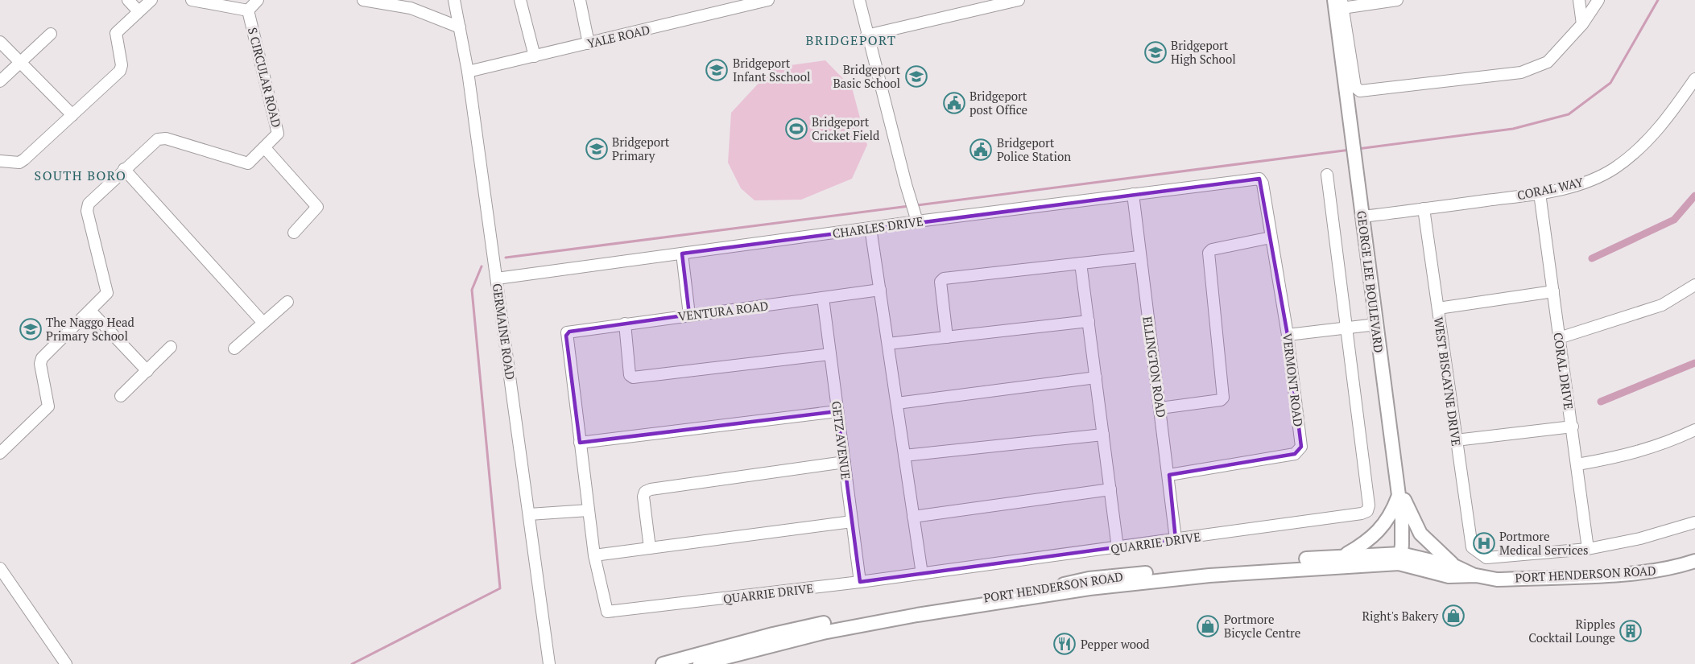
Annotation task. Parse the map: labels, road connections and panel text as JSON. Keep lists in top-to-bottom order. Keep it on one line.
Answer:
{"streets":{"main road":["GEORGE LEE BOULEVARD","PORT HENDERSON ROAD"],"street":["YALE ROAD","S CIRCULAR ROAD","CORAL WAY","CHARLES DRIVE","VENTURA ROAD","GERMAINE ROAD","ELLINGTON ROAD","CORAL DRIVE","VERMONT ROAD","WEST BISCAYNE DRIVE","GETZ AVENUE","QUARRIE DRIVE"]},"crossings":[["YALE ROAD","GERMAINE ROAD"],["CORAL WAY","GEORGE LEE BOULEVARD"],["CORAL WAY","CORAL DRIVE"],["CORAL WAY","WEST BISCAYNE DRIVE"],["CHARLES DRIVE","GERMAINE ROAD"],["CHARLES DRIVE","ELLINGTON ROAD"],["CHARLES DRIVE","VERMONT ROAD"],["GEORGE LEE BOULEVARD","PORT HENDERSON ROAD"],["VENTURA ROAD","GETZ AVENUE"],["ELLINGTON ROAD","VERMONT ROAD"],["ELLINGTON ROAD","QUARRIE DRIVE"],["CORAL DRIVE","WEST BISCAYNE DRIVE"],["GETZ AVENUE","QUARRIE DRIVE"]],"districts":["BRIDGEPORT","SOUTH BORO"],"places":{"school or university":["Bridgeport High School","Bridgeport Infant Sschool","Bridgeport Basic School","Bridgeport Primary","The Naggo Head Primary School"],"public building":["Bridgeport post Office","Bridgeport Police Station"],"sports":["Bridgeport Cricket Field"],"hospital":["Portmore Medical Services"],"shop":["Right's Bakery","Portmore Bicycle Centre"],"building":["Ripples Cocktail Lounge"],"restaurant":["Pepper wood"]}}
